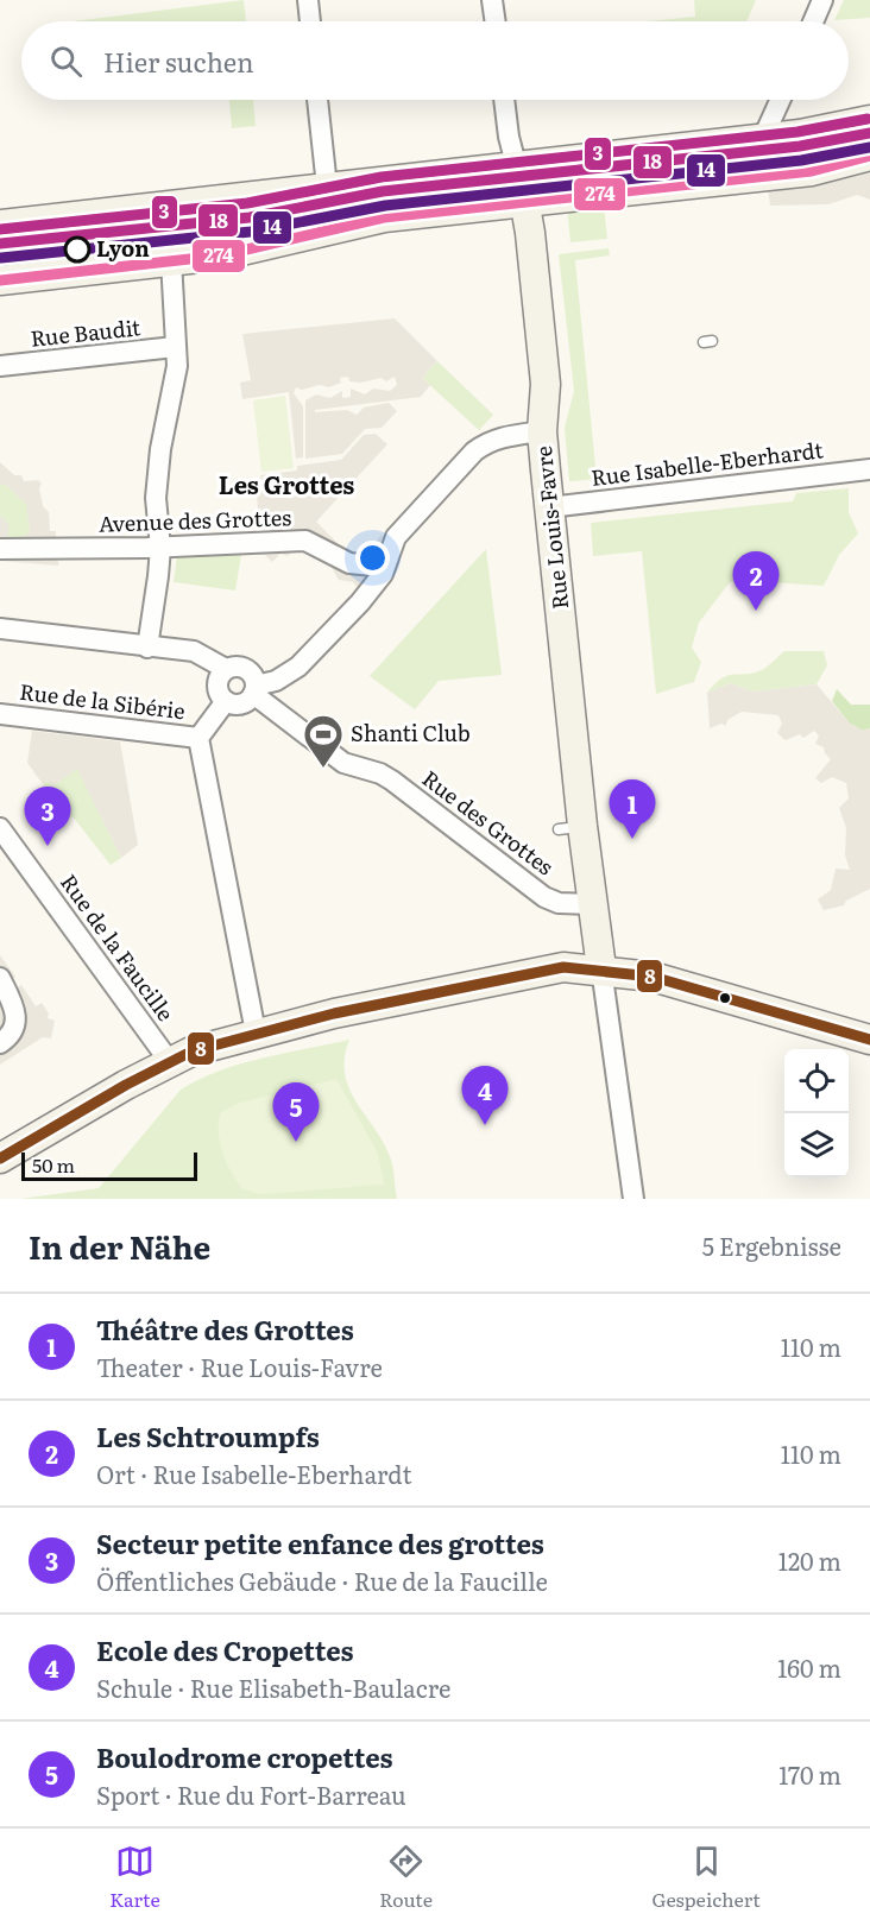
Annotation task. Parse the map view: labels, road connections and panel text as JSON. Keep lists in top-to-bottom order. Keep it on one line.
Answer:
{"streets":{"main road":["Rue Louis-Favre"],"street":["Rue Baudit","Rue Isabelle-Eberhardt","Avenue des Grottes","Rue de la Sibérie","Rue des Grottes","Rue de la Faucille"]},"crossings":[["Rue Isabelle-Eberhardt","Rue Louis-Favre"],["Rue Louis-Favre","Rue des Grottes"]],"districts":["Les Grottes"],"places":{"other":["Lyon"],"sports":["Shanti Club"]},"lines":["transit line 3","transit line 18","transit line 14","transit line 274","transit line 8"],"scale_bar":"50 m","page":{"search":"Hier suchen","pins":["2","1","3","4","5"],"scale":"50 m","heading":["In der Nähe","5 Ergebnisse"],"list":[{"mark":"1","name":"Théâtre des Grottes","note":"Theater · Rue Louis-Favre","value":"110 m"},{"mark":"2","name":"Les Schtroumpfs","note":"Ort · Rue Isabelle-Eberhardt","value":"110 m"},{"mark":"3","name":"Secteur petite enfance des grottes","note":"Öffentliches Gebäude · Rue de la Faucille","value":"120 m"},{"mark":"4","name":"Ecole des Cropettes","note":"Schule · Rue Elisabeth-Baulacre","value":"160 m"},{"mark":"5","name":"Boulodrome cropettes","note":"Sport · Rue du Fort-Barreau","value":"170 m"}],"nav":["Karte","Route","Gespeichert"]}}
